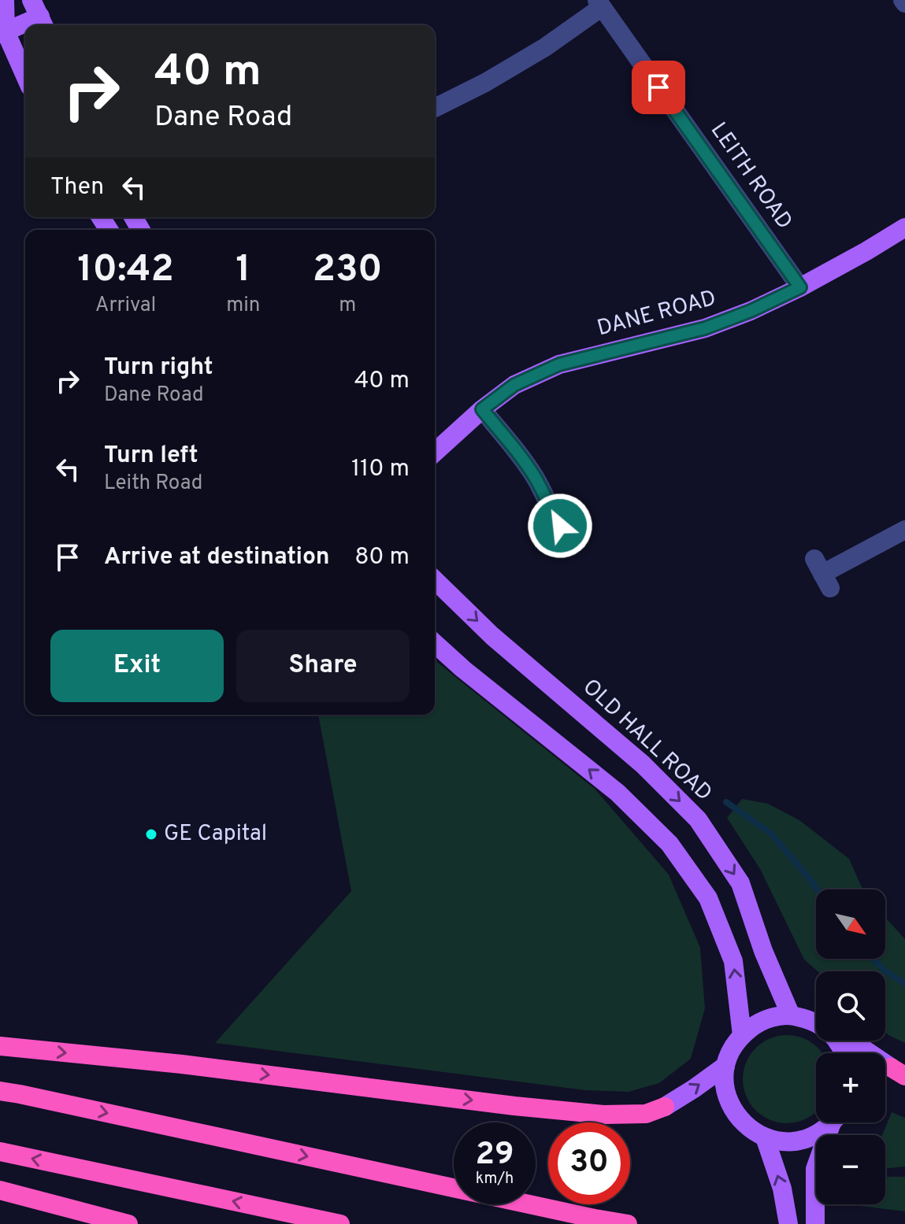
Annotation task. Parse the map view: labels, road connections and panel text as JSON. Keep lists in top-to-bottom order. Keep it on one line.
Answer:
{"streets":{"main road":["DANE ROAD","OLD HALL ROAD"],"street":["LEITH ROAD"]},"crossings":[["LEITH ROAD","DANE ROAD"]],"places":["GE Capital"],"north":"bottom right","page":{"turn":["40 m","Dane Road"],"then":"Then","eta":["10:42","Arrival","1","min","230","m"],"list":[{"name":"Turn right","note":"Dane Road","value":"40 m"},{"name":"Turn left","note":"Leith Road","value":"110 m"},{"name":"Arrive at destination","value":"80 m"}],"buttons":["Exit","Share"],"map_buttons":["+","−"],"speed":"29 km/h","limit":"30"}}
